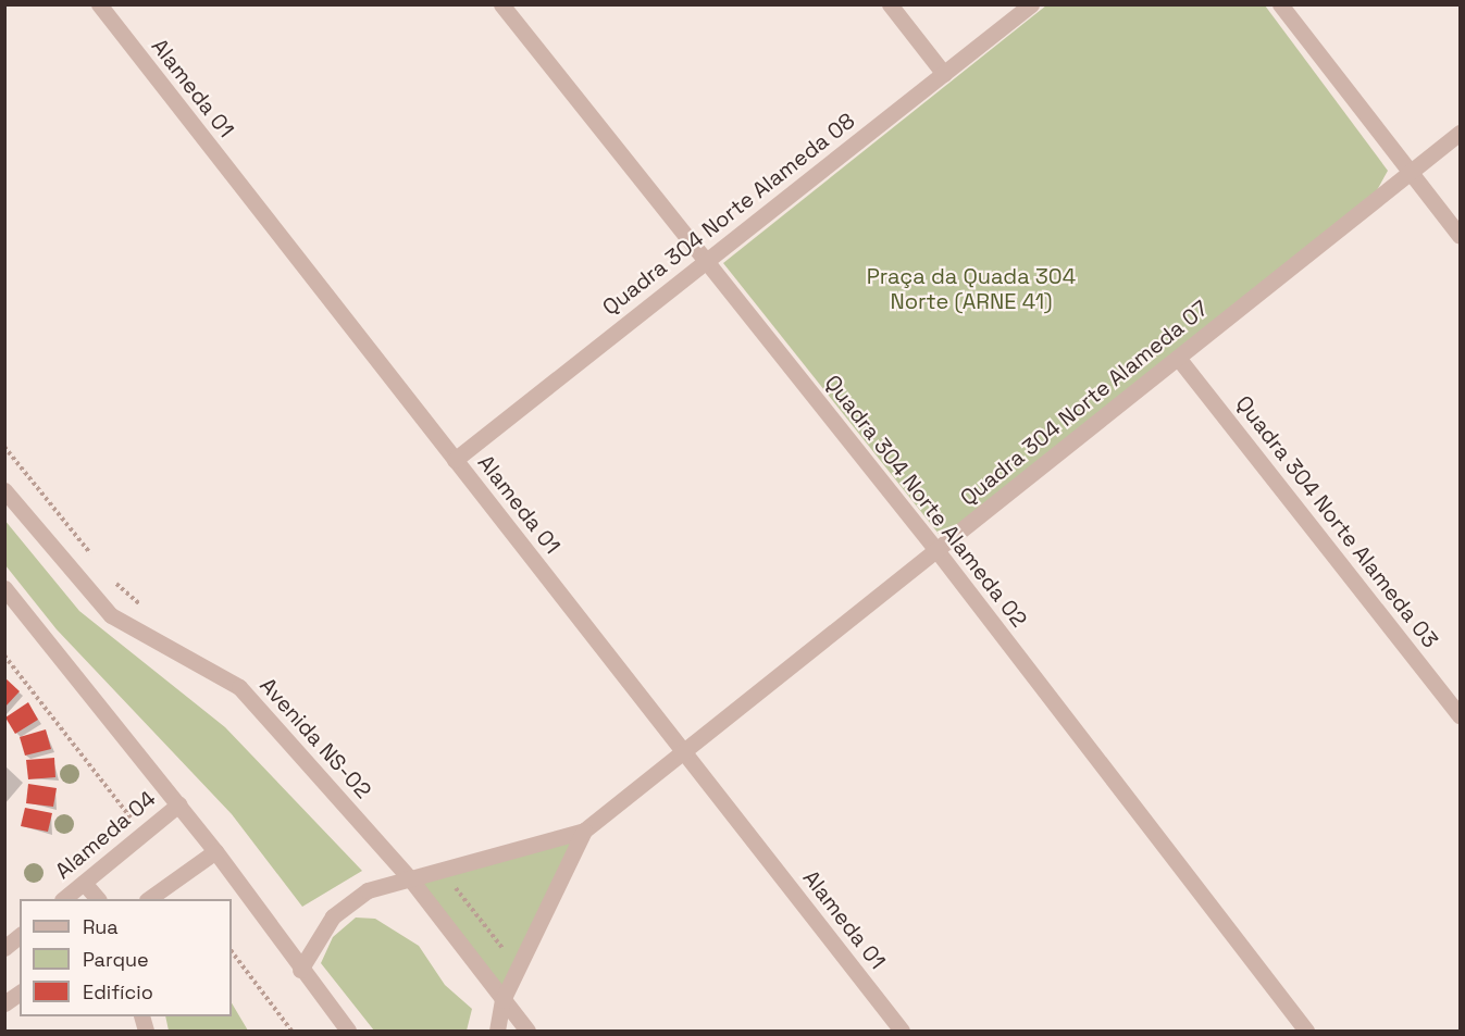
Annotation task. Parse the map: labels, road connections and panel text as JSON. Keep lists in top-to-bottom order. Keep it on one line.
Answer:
{"streets":{"street":["Alameda 01","Quadra 304 Norte Alameda 08","Quadra 304 Norte Alameda 07","Quadra 304 Norte Alameda 02","Quadra 304 Norte Alameda 03","Avenida NS-02","Alameda 04"]},"crossings":[["Alameda 01","Quadra 304 Norte Alameda 08"],["Alameda 01","Quadra 304 Norte Alameda 07"],["Quadra 304 Norte Alameda 08","Quadra 304 Norte Alameda 02"],["Quadra 304 Norte Alameda 07","Quadra 304 Norte Alameda 02"],["Quadra 304 Norte Alameda 07","Quadra 304 Norte Alameda 03"],["Quadra 304 Norte Alameda 07","Avenida NS-02"]],"parks":["Praça da Quada 304 Norte (ARNE 41)"],"legend":["Rua","Parque","Edifício"]}
